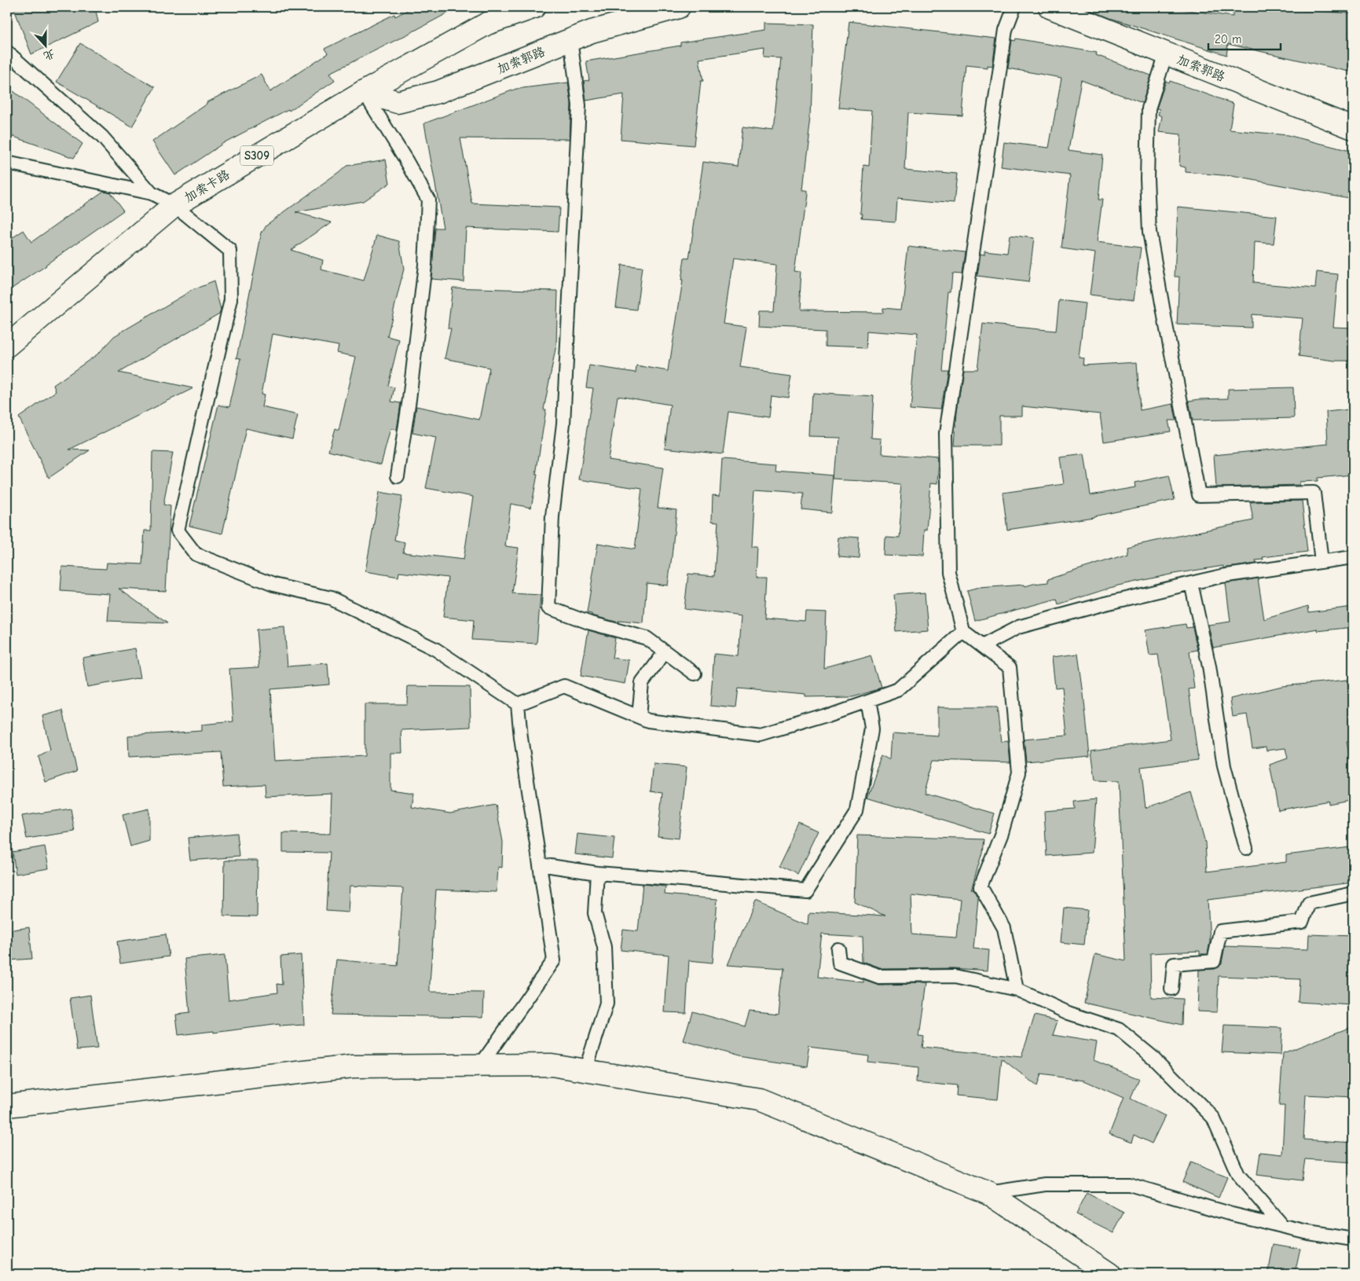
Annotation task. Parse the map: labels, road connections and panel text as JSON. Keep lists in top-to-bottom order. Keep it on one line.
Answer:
{"streets":{"street":["加索郭路","S309","加索卡路"]},"crossings":[["加索郭路","加索卡路"]],"scale_bar":"20 m","north":"bottom"}
